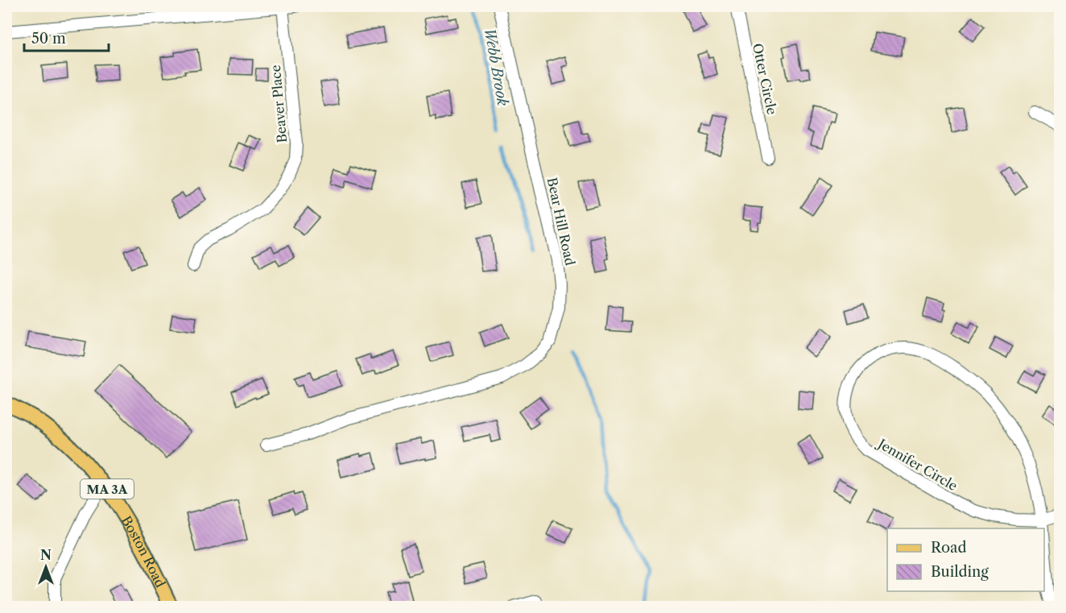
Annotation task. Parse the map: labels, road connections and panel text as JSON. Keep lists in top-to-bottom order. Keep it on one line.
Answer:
{"streets":{"main road":["MA 3A","Boston Road"],"street":["Otter Circle","Beaver Place","Bear Hill Road","Jennifer Circle"]},"water":["Webb Brook"],"legend":["Road","Building"],"scale_bar":"50 m","north":"top"}
